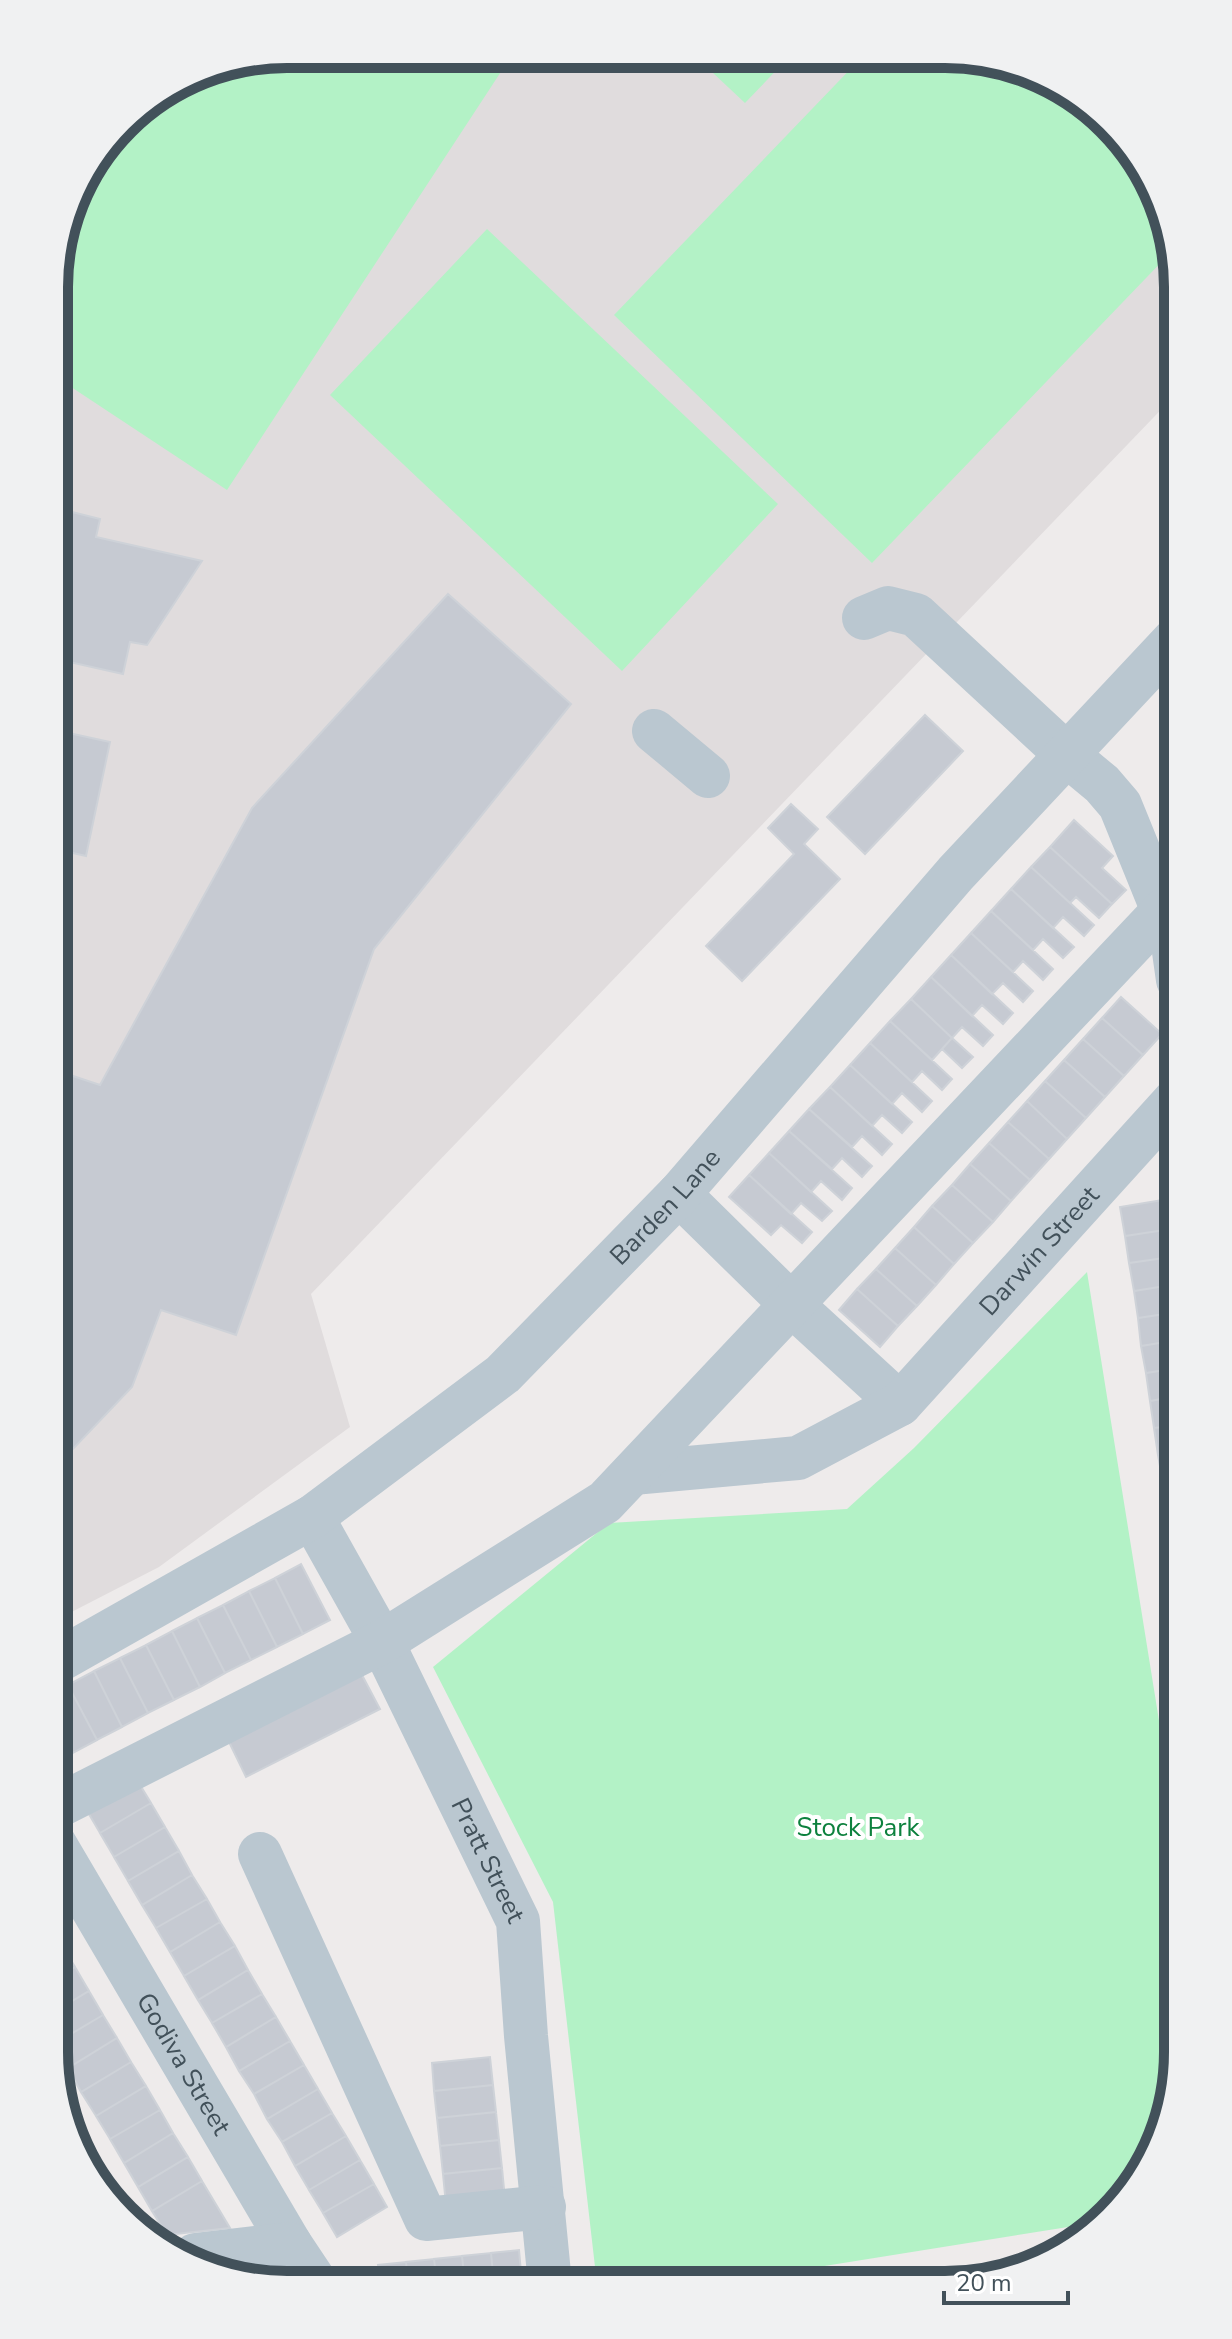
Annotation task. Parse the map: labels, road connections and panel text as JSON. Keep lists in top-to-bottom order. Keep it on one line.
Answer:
{"streets":{"street":["Barden Lane","Darwin Street","Pratt Street","Godiva Street"]},"crossings":[["Barden Lane","Pratt Street"]],"parks":["Stock Park"],"scale_bar":"20 m"}
